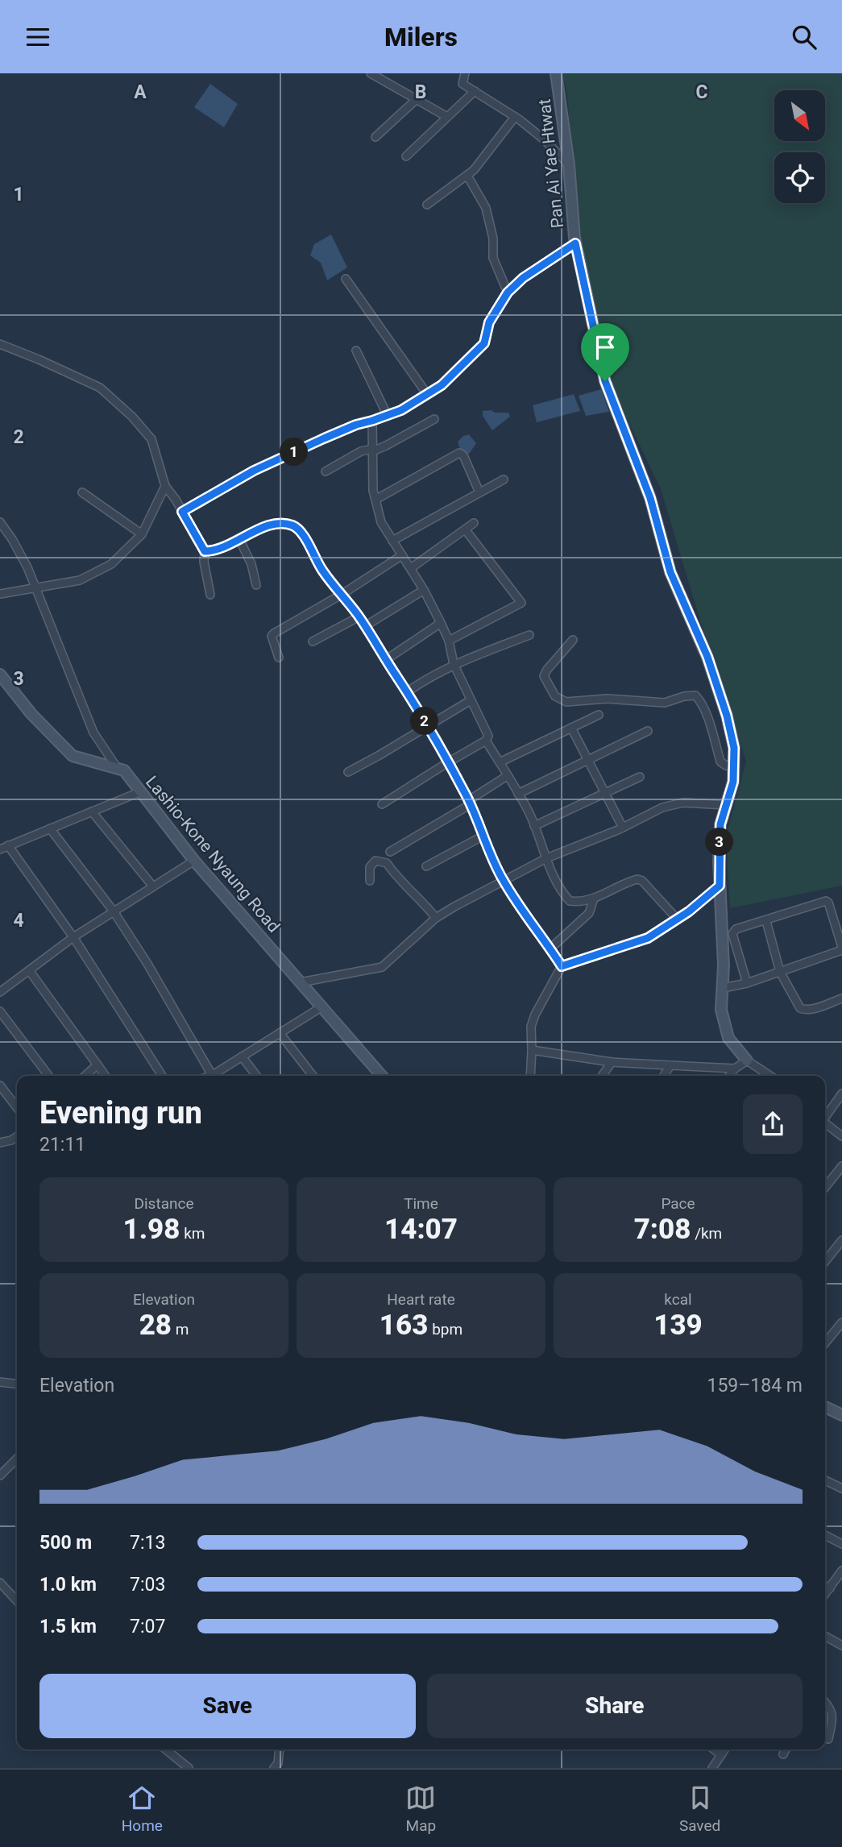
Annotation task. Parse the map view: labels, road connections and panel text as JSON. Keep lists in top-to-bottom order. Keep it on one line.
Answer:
{"streets":{"street":["Pan Ai Yae Htwat","Lashio-Kone Nyaung Road"]},"north":"bottom right","page":{"header":"Milers","pins":["1","2","3"],"heading":["Evening run","21:11"],"stats":[["Distance","1.98 km"],["Time","14:07"],["Pace","7:08 /km"],["Elevation","28 m"],["Heart rate","163 bpm"],["kcal","139"]],"chart":["Elevation","159–184 m"],"list":[{"name":"500 m","note":"7:13"},{"name":"1.0 km","note":"7:03"},{"name":"1.5 km","note":"7:07"}],"buttons":["Save","Share"],"tabs":["Home","Map","Saved"]},"grid":{"columns":["A","B","C"],"rows":["1","2","3","4"]}}
